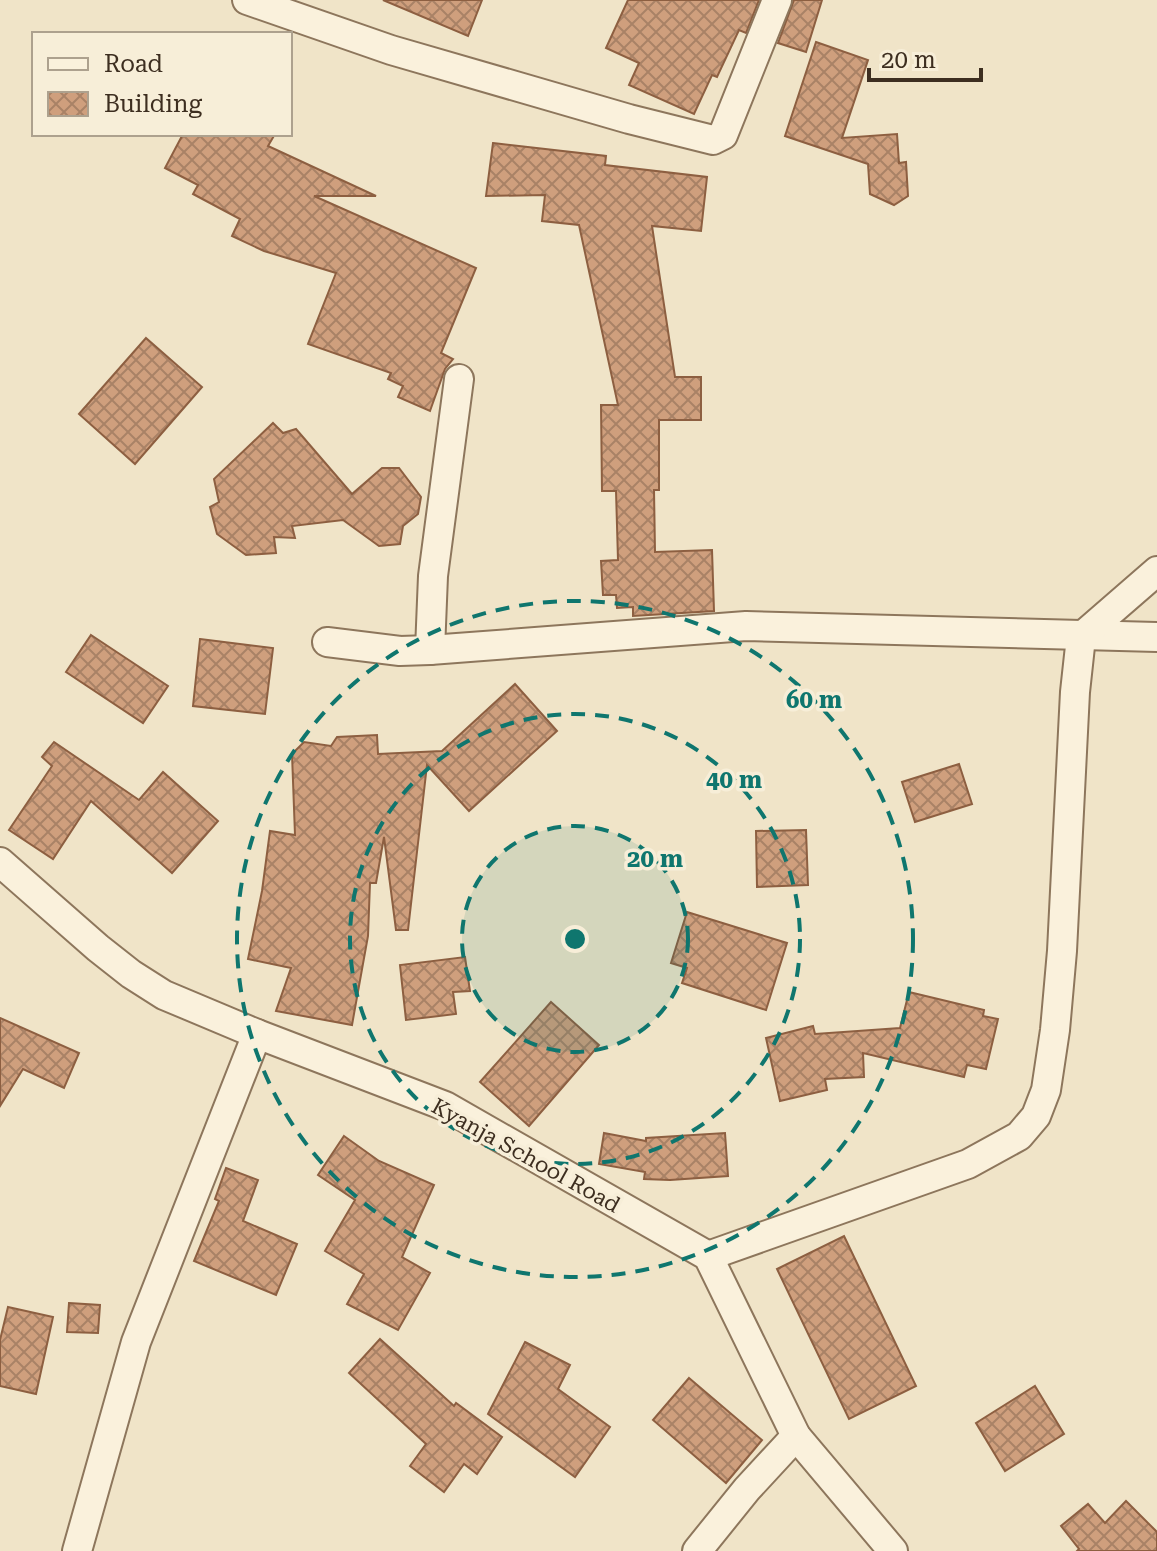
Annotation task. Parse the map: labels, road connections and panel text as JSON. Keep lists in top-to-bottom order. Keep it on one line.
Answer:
{"streets":{"street":["Kyanja School Road"]},"legend":["Road","Building"],"scale_bar":"20 m","rings":["60 m","40 m","20 m"]}
